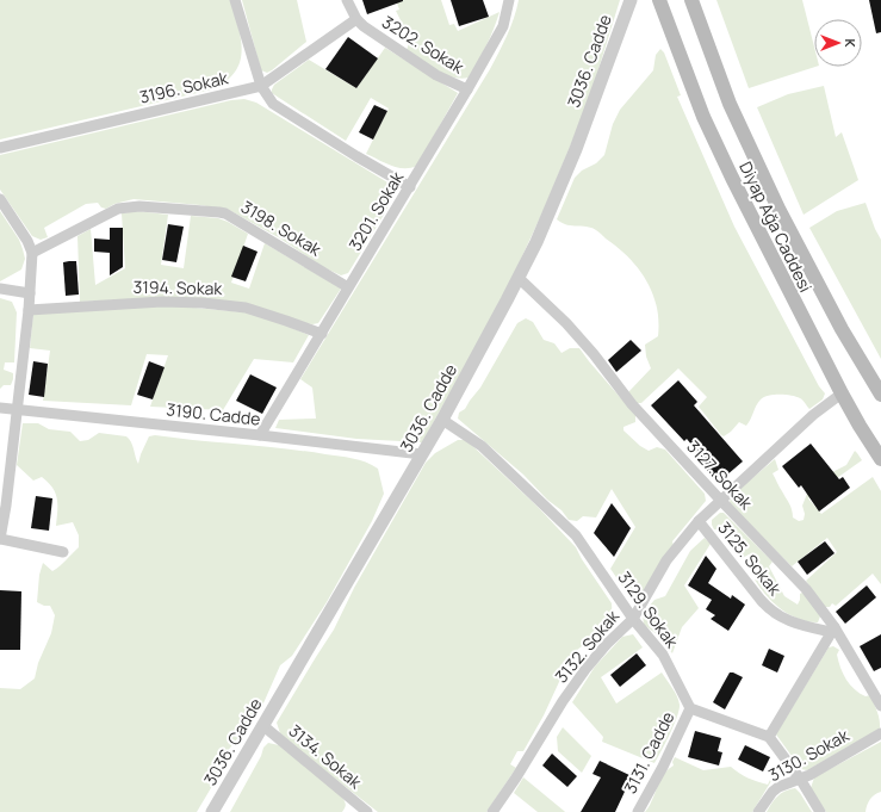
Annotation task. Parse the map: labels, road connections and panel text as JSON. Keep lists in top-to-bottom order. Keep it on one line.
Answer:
{"streets":{"main road":["Diyap Ağa Caddesi"],"street":["3202. Sokak","3036. Cadde","3196. Sokak","3201. Sokak","3198. Sokak","3194. Sokak","3190. Cadde","3127. Sokak","3125. Sokak","3129. Sokak","3132. Sokak","3131. Cadde","3130. Sokak","3134. Sokak"]},"crossings":[["3202. Sokak","3196. Sokak"],["3202. Sokak","3201. Sokak"],["3036. Cadde","3190. Cadde"],["3036. Cadde","3127. Sokak"],["3036. Cadde","3129. Sokak"],["3036. Cadde","3134. Sokak"],["3201. Sokak","3198. Sokak"],["3201. Sokak","3194. Sokak"],["3201. Sokak","3190. Cadde"],["Diyap Ağa Caddesi","3132. Sokak"],["3127. Sokak","3125. Sokak"],["3127. Sokak","3132. Sokak"],["3125. Sokak","3132. Sokak"],["3129. Sokak","3132. Sokak"],["3129. Sokak","3131. Cadde"]],"north":"right"}
